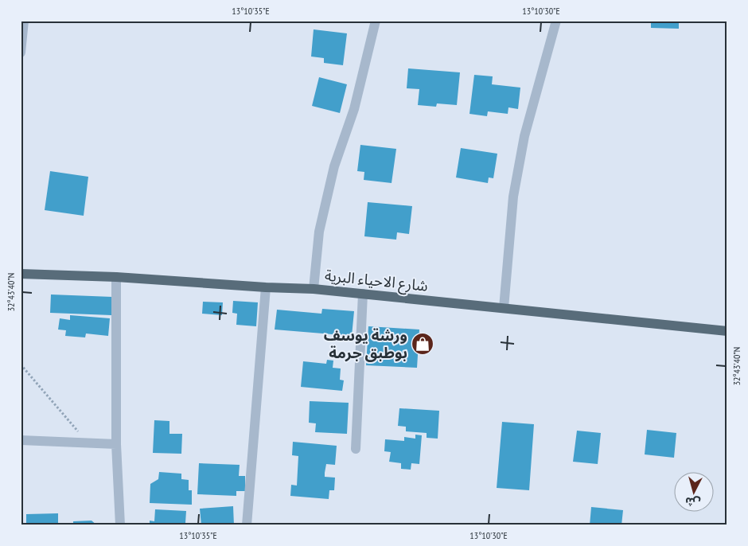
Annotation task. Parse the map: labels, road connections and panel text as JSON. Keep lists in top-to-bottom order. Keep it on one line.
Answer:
{"streets":{"main road":["شارع الاحياء البرية"]},"places":{"shop":["ورشة يوسف بوطبق جرمة"]},"north":"bottom","coordinates":["13°10'35\"E","13°10'30\"E","32°43'40\"N"]}
